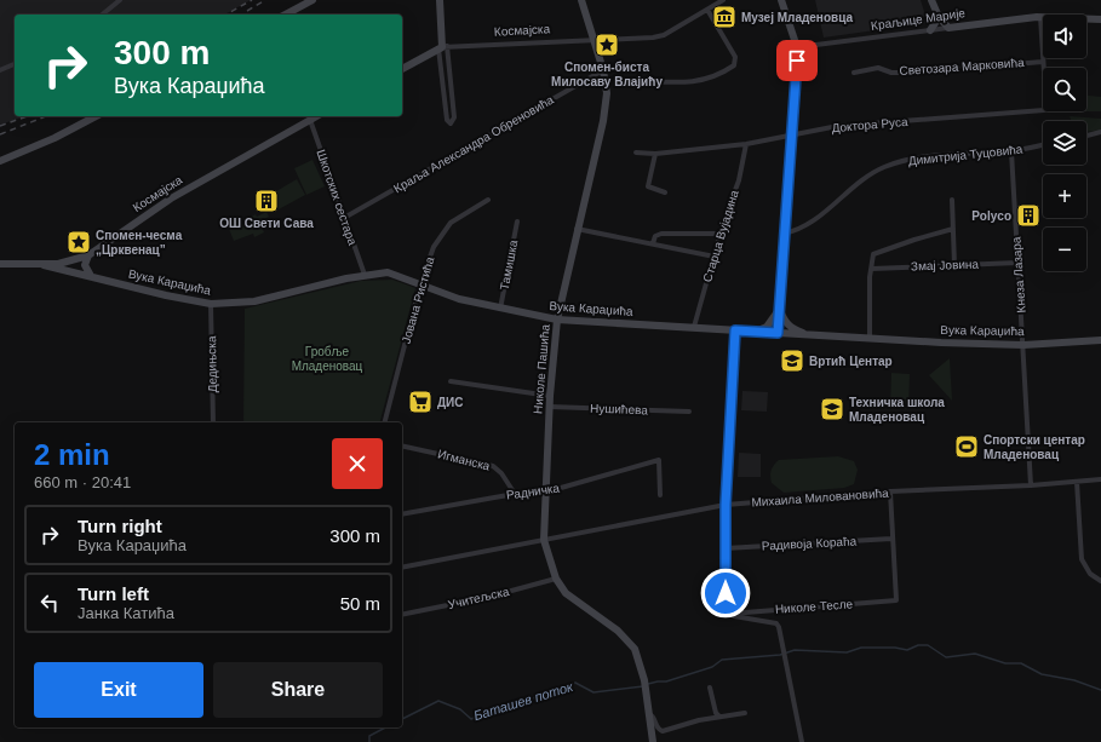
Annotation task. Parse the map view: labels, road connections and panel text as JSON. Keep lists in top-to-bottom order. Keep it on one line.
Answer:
{"streets":{"street":["Краљице Марије","Космајска","Светозара Марковића","Доктора Руса","Краља Александра Обреновића","Димитрија Туцовића","Шкотских сестара","Старца Вујадина","Тамишка","Змај Јовина","Кнеза Лазара","Вука Караџића","Јована Ристића","Дедињска","Николе Пашића","Нушићева","Игманска","Радничка","Михаила Миловановића","Радивоја Кораћа","Учитељска","Николе Тесле"]},"crossings":[["Космајска","Шкотских сестара"],["Космајска","Вука Караџића"],["Космајска","Николе Пашића"],["Светозара Марковића","Доктора Руса"],["Доктора Руса","Старца Вујадина"],["Краља Александра Обреновића","Шкотских сестара"],["Краља Александра Обреновића","Николе Пашића"],["Димитрија Туцовића","Кнеза Лазара"],["Шкотских сестара","Вука Караџића"],["Старца Вујадина","Вука Караџића"],["Тамишка","Вука Караџића"],["Змај Јовина","Кнеза Лазара"],["Кнеза Лазара","Вука Караџића"],["Кнеза Лазара","Михаила Миловановића"],["Вука Караџића","Јована Ристића"],["Вука Караџића","Дедињска"],["Вука Караџића","Николе Пашића"],["Николе Пашића","Нушићева"],["Николе Пашића","Радничка"],["Николе Пашића","Михаила Миловановића"],["Николе Пашића","Учитељска"],["Игманска","Радничка"],["Радивоја Кораћа","Николе Тесле"]],"water":["Баташев поток"],"parks":["Гробље Младеновац"],"places":{"museum":["Музеј Младеновца"],"place":["Спомен-биста Милосаву Влајићу","Спомен-чесма „Црквенац”"],"building":["ОШ Свети Сава","Polyco"],"school or university":["Вртић Центар","Техничка школа Младеновац"],"supermarket":["ДИС"],"sports":["Спортски центар Младеновац"]},"page":{"map_buttons":["+","−"],"turn":["300 m","Вука Караџића"],"heading":["2 min","660 m · 20:41"],"list":[{"name":"Turn right","note":"Вука Караџића","value":"300 m"},{"name":"Turn left","note":"Јанка Катића","value":"50 m"}],"buttons":["Exit","Share"]}}
